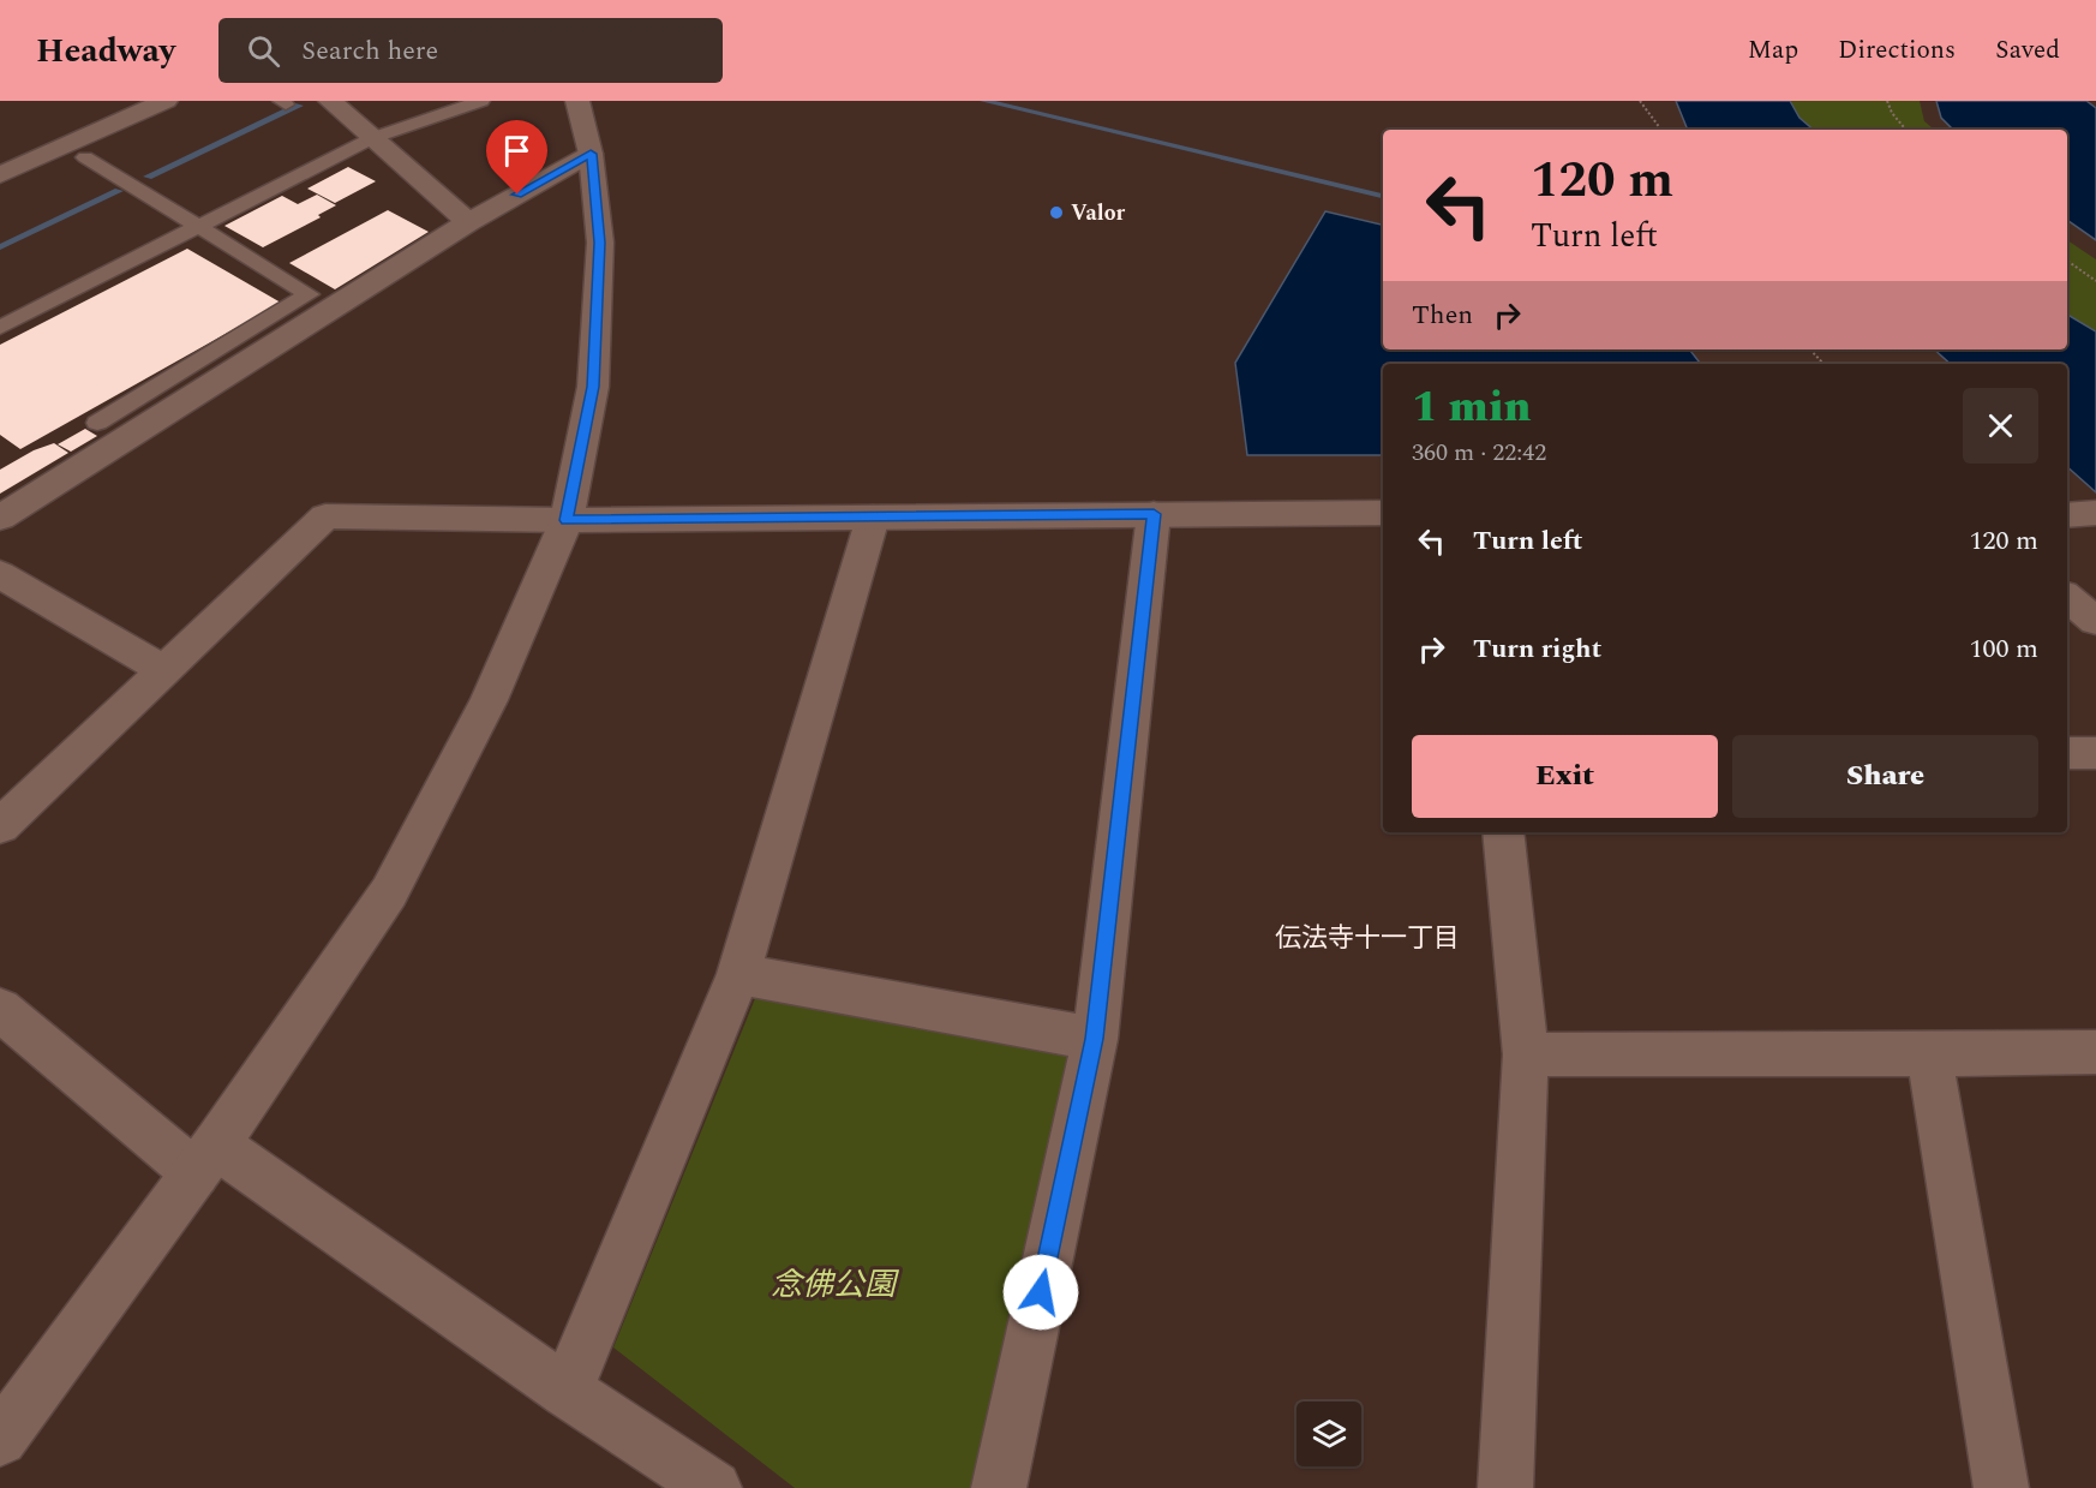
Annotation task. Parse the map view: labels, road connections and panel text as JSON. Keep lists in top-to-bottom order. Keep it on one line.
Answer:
{"districts":["伝法寺十一丁目"],"parks":["念佛公園"],"places":["Valor"],"page":{"header":"Headway","search":"Search here","nav":["Map","Directions","Saved"],"turn":["120 m","Turn left"],"then":"Then","heading":["1 min","360 m · 22:42"],"list":[{"name":"Turn left","value":"120 m"},{"name":"Turn right","value":"100 m"}],"buttons":["Exit","Share"]}}
